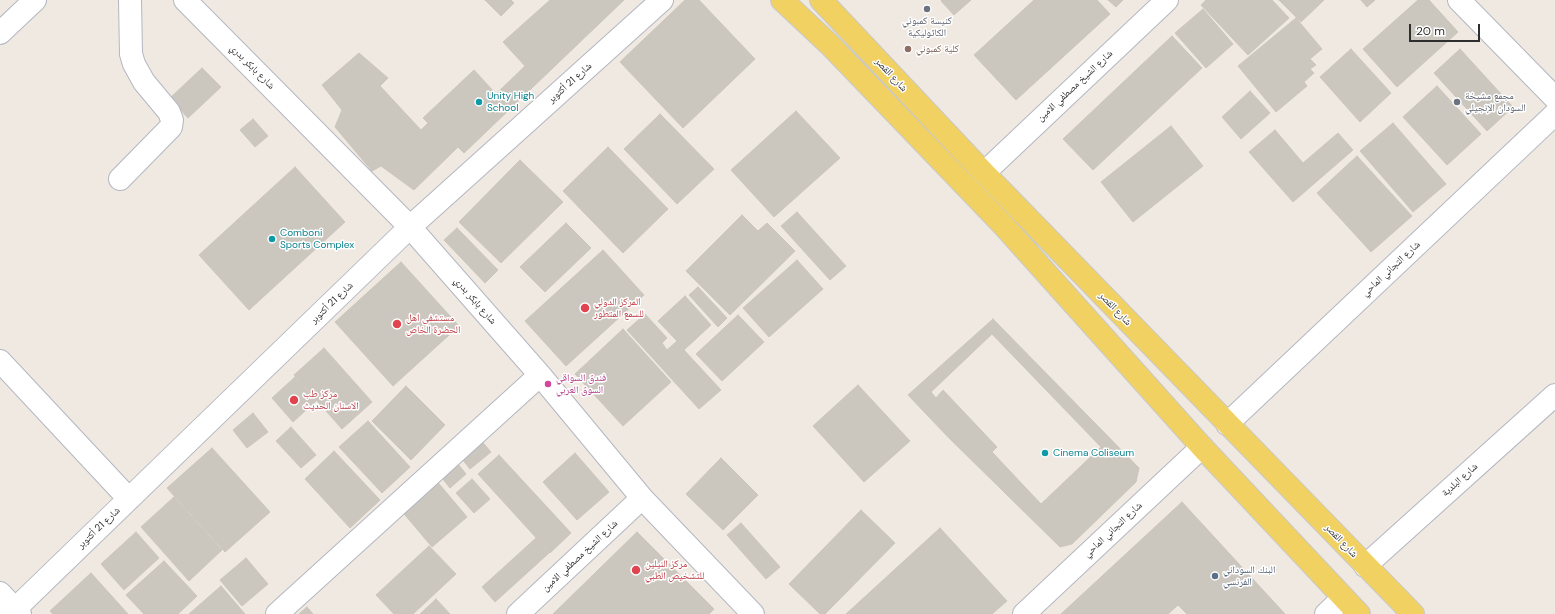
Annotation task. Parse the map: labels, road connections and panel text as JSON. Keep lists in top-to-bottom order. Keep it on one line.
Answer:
{"streets":{"main road":["شارع القصر"],"street":["شارع بابكر بدري","شارع 21 أكتوبر","شارع الشيخ مصطفي الامين","شارع التجاني الماحي","شارع البلدية"]},"crossings":[["شارع بابكر بدري","شارع 21 أكتوبر"],["شارع بابكر بدري","شارع الشيخ مصطفي الامين"],["شارع القصر","شارع الشيخ مصطفي الامين"],["شارع القصر","شارع التجاني الماحي"],["شارع القصر","شارع البلدية"]],"places":["كنيسة كمبوني الكاثوليكية","كلية كمبوني","Unity High School","مجمع مشيخة السودان الإنجيلي","Comboni Sports Complex","المركز الدولي للسمع المتطور","مستشفى اهل الحضرة الخاص","فندق السواقي السوق العربي","مركز طب الاسنان الحديث","Cinema Coliseum","مركز النيلين للتشخيص الطبي","البنك السوداني الفرنسي"],"scale_bar":"20 m"}
